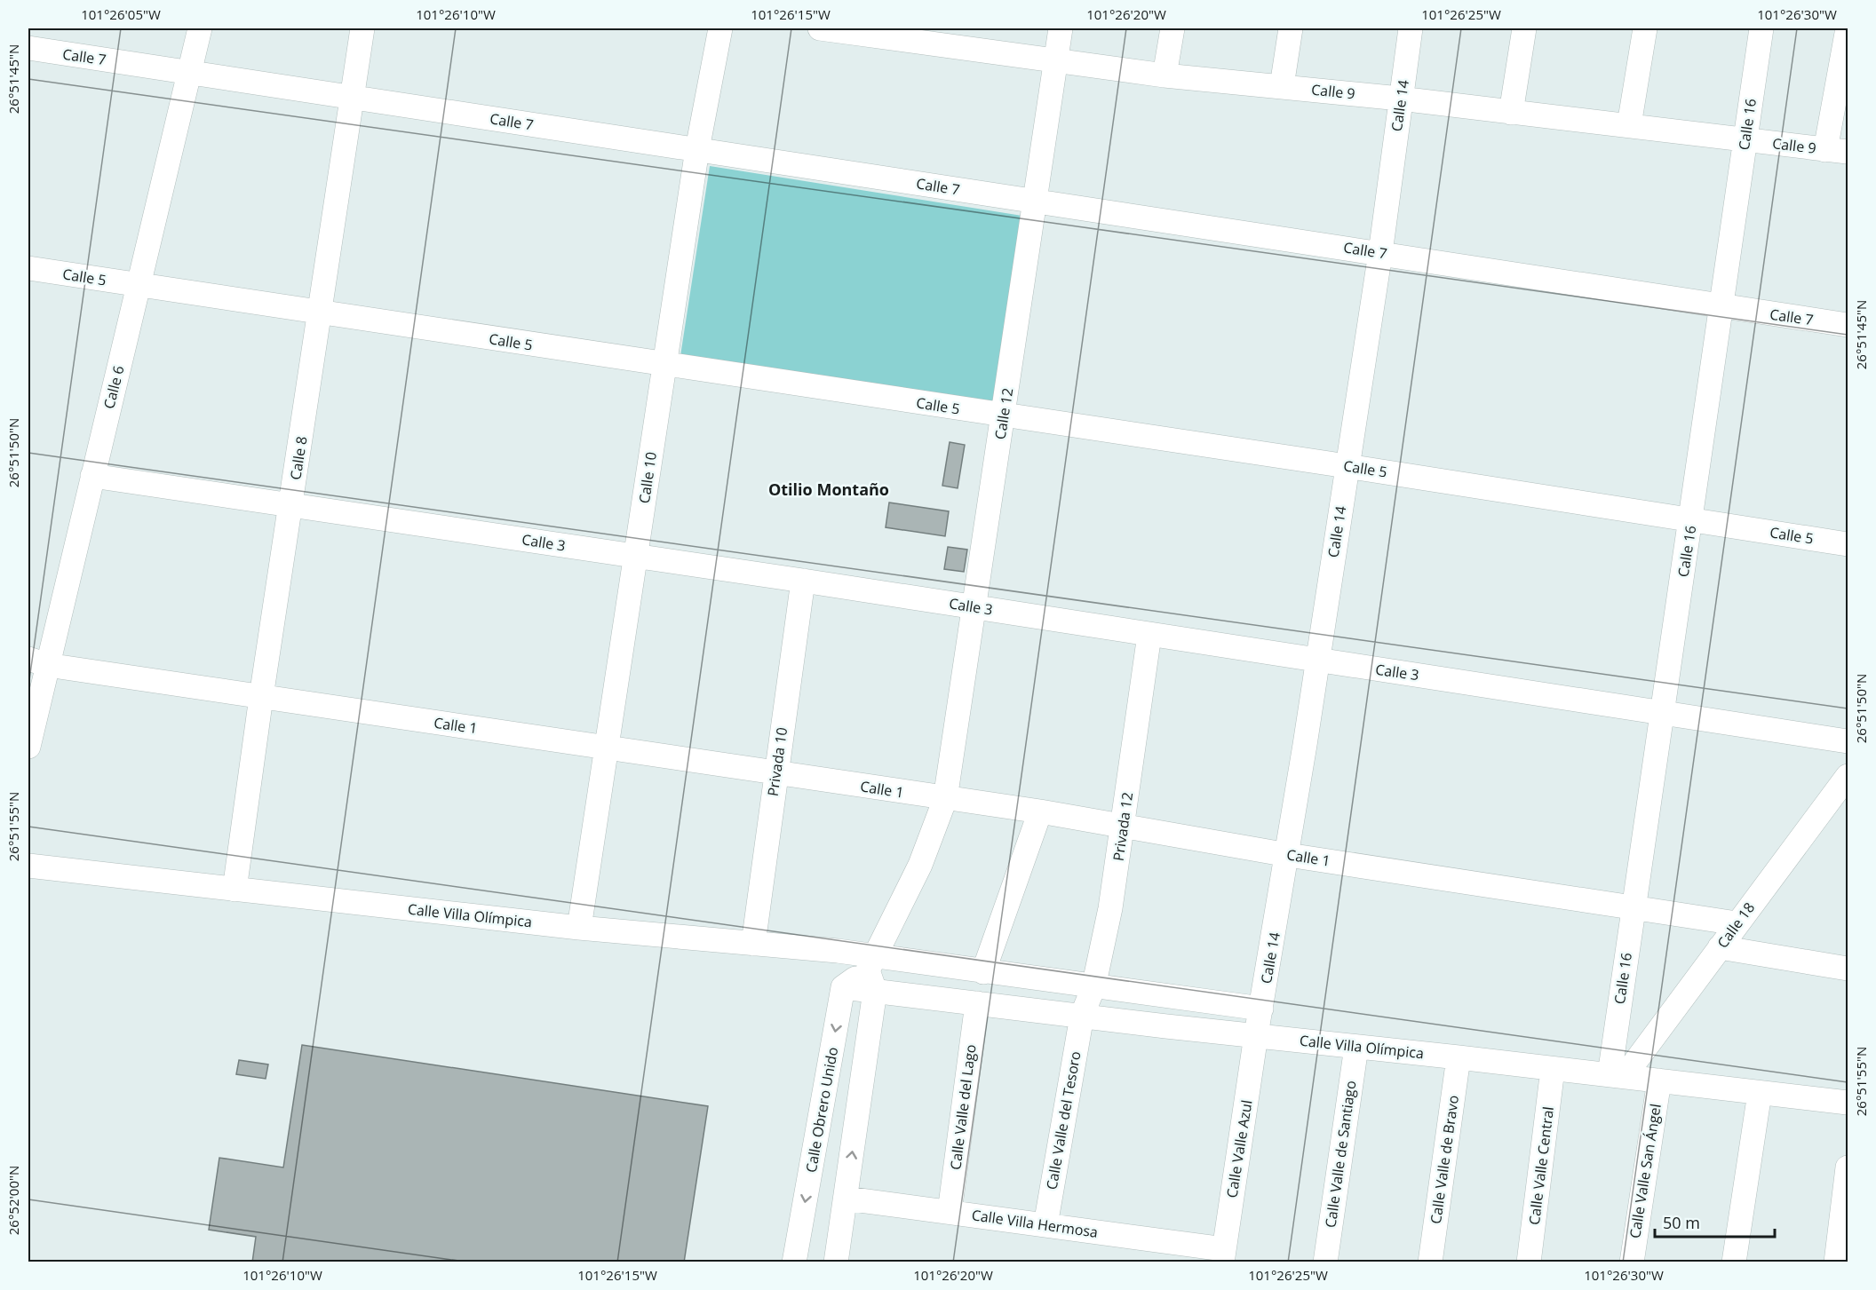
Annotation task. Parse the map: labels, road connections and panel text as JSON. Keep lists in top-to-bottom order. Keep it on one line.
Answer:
{"streets":{"street":["Calle 7","Calle 9","Calle 14","Calle 16","Calle 5","Calle 6","Calle 12","Calle 8","Calle 10","Calle 3","Calle 1","Privada 10","Privada 12","Calle Villa Olímpica","Calle 18","Calle Valle del Lago","Calle Obrero Unido","Calle Valle del Tesoro","Calle Valle Azul","Calle Valle de Santiago","Calle Valle de Bravo","Calle Valle Central","Calle Valle San Ángel","Calle Villa Hermosa"]},"crossings":[["Calle 7","Calle 14"],["Calle 7","Calle 16"],["Calle 7","Calle 6"],["Calle 7","Calle 12"],["Calle 7","Calle 8"],["Calle 7","Calle 10"],["Calle 9","Calle 14"],["Calle 9","Calle 16"],["Calle 9","Calle 12"],["Calle 14","Calle 5"],["Calle 14","Calle 3"],["Calle 14","Calle 1"],["Calle 14","Calle Villa Olímpica"],["Calle 14","Calle Valle Azul"],["Calle 16","Calle 5"],["Calle 16","Calle 3"],["Calle 16","Calle 1"],["Calle 16","Calle Villa Olímpica"],["Calle 16","Calle 18"],["Calle 5","Calle 6"],["Calle 5","Calle 12"],["Calle 5","Calle 8"],["Calle 5","Calle 10"],["Calle 6","Calle 3"],["Calle 6","Calle 1"],["Calle 12","Calle 3"],["Calle 12","Calle 1"],["Calle 12","Calle Obrero Unido"],["Calle 8","Calle 3"],["Calle 8","Calle 1"],["Calle 8","Calle Villa Olímpica"],["Calle 10","Calle 3"],["Calle 10","Calle 1"],["Calle 10","Calle Villa Olímpica"],["Calle 3","Privada 10"],["Calle 3","Privada 12"],["Calle 1","Privada 10"],["Calle 1","Privada 12"],["Calle 1","Calle 18"],["Calle 1","Calle Obrero Unido"],["Privada 10","Calle Villa Olímpica"],["Privada 12","Calle Villa Olímpica"],["Privada 12","Calle Valle del Tesoro"],["Calle Villa Olímpica","Calle 18"],["Calle Villa Olímpica","Calle Valle del Lago"],["Calle Villa Olímpica","Calle Obrero Unido"],["Calle Villa Olímpica","Calle Valle del Tesoro"],["Calle Villa Olímpica","Calle Valle Azul"],["Calle Villa Olímpica","Calle Valle de Santiago"],["Calle Villa Olímpica","Calle Valle de Bravo"],["Calle Villa Olímpica","Calle Valle Central"],["Calle Villa Olímpica","Calle Valle San Ángel"],["Calle Valle del Lago","Calle Villa Hermosa"],["Calle Obrero Unido","Calle Villa Hermosa"],["Calle Valle del Tesoro","Calle Villa Hermosa"],["Calle Valle Azul","Calle Villa Hermosa"]],"districts":["Otilio Montaño"],"scale_bar":"50 m","coordinates":["101°26'05\"W","101°26'10\"W","101°26'15\"W","101°26'20\"W","101°26'25\"W","101°26'30\"W","26°51'45\"N","26°51'50\"N","26°51'55\"N","26°52'00\"N"]}
